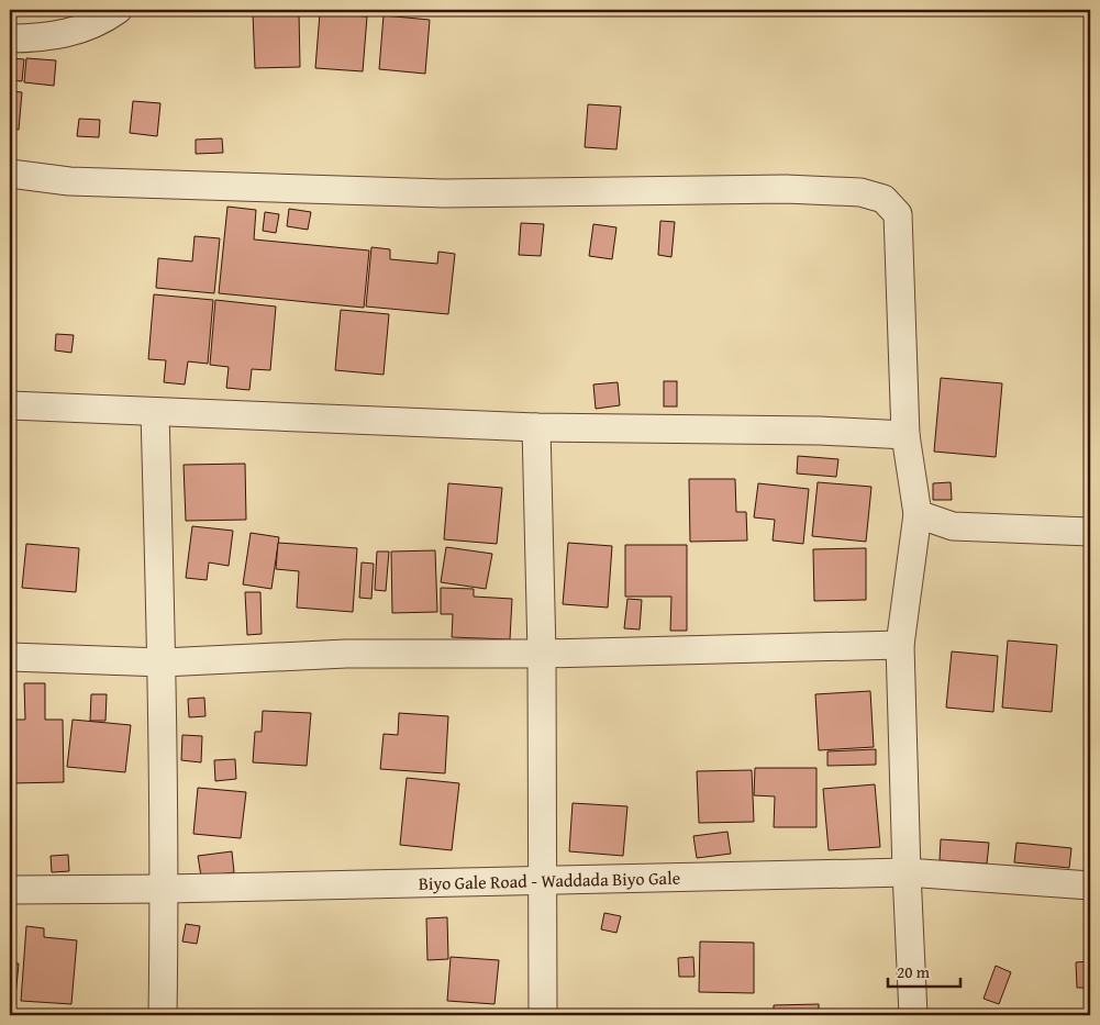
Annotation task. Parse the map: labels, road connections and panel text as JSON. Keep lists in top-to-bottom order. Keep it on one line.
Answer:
{"streets":{"street":["Biyo Gale Road - Waddada Biyo Gale"]},"scale_bar":"20 m"}
